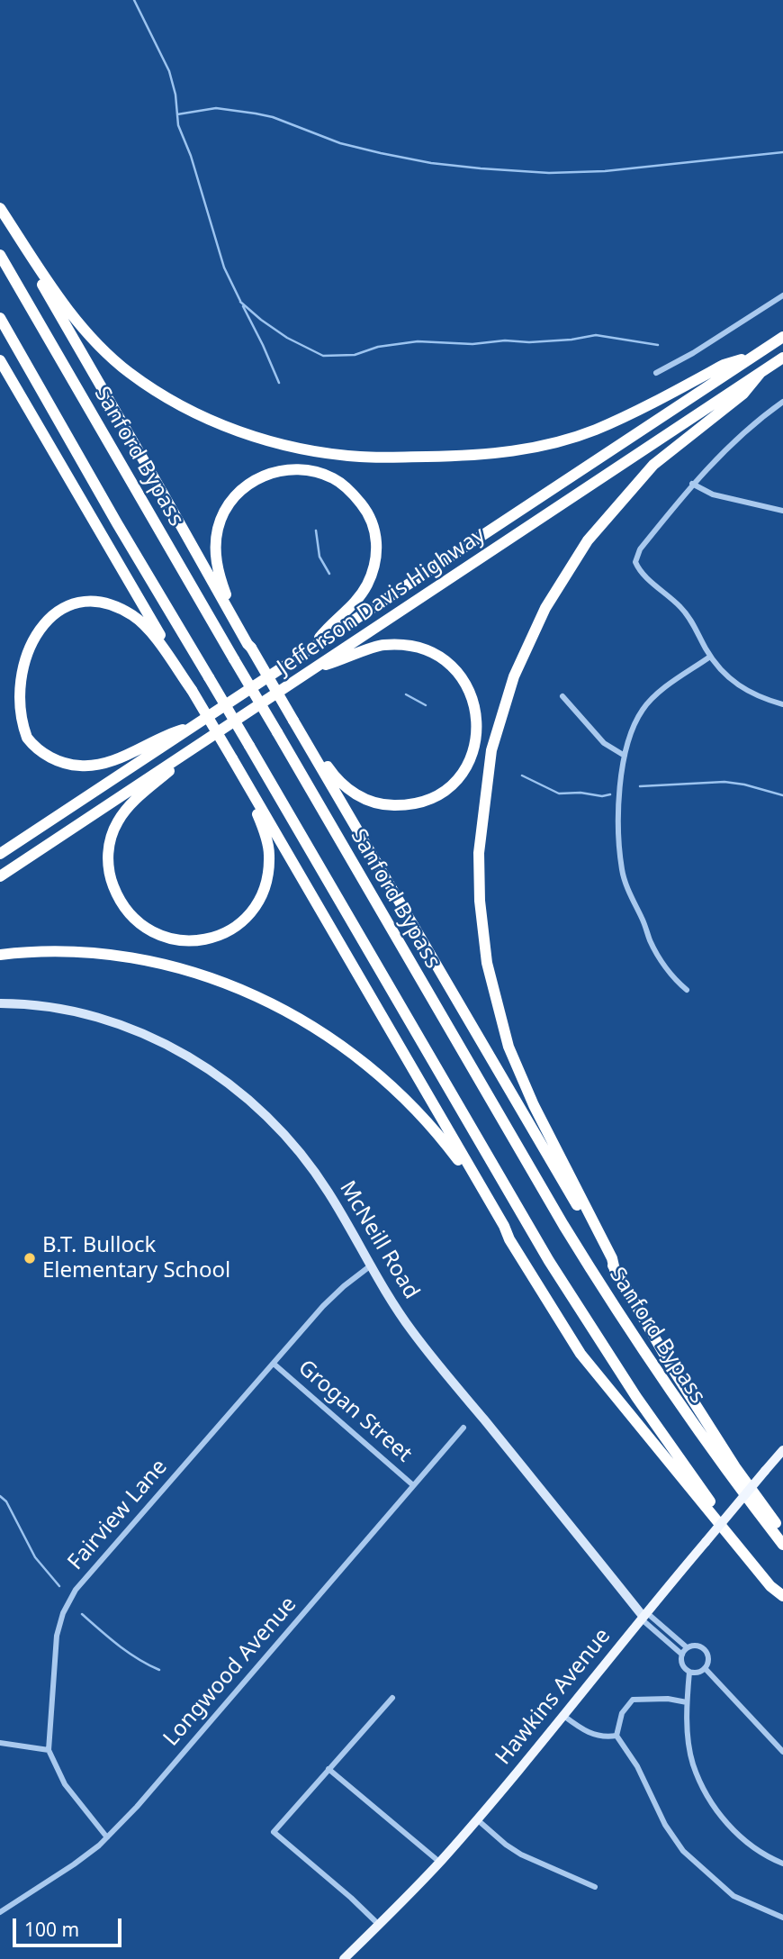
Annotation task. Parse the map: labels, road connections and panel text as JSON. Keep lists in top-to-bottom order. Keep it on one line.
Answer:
{"streets":{"highway":["Sanford Bypass","Jefferson Davis Highway"],"main road":["Hawkins Avenue"],"street":["McNeill Road","Grogan Street","Fairview Lane","Longwood Avenue"]},"crossings":[["McNeill Road","Fairview Lane"],["McNeill Road","Hawkins Avenue"],["Grogan Street","Fairview Lane"],["Grogan Street","Longwood Avenue"],["Fairview Lane","Longwood Avenue"]],"places":["B.T. Bullock Elementary School"],"scale_bar":"100 m"}
